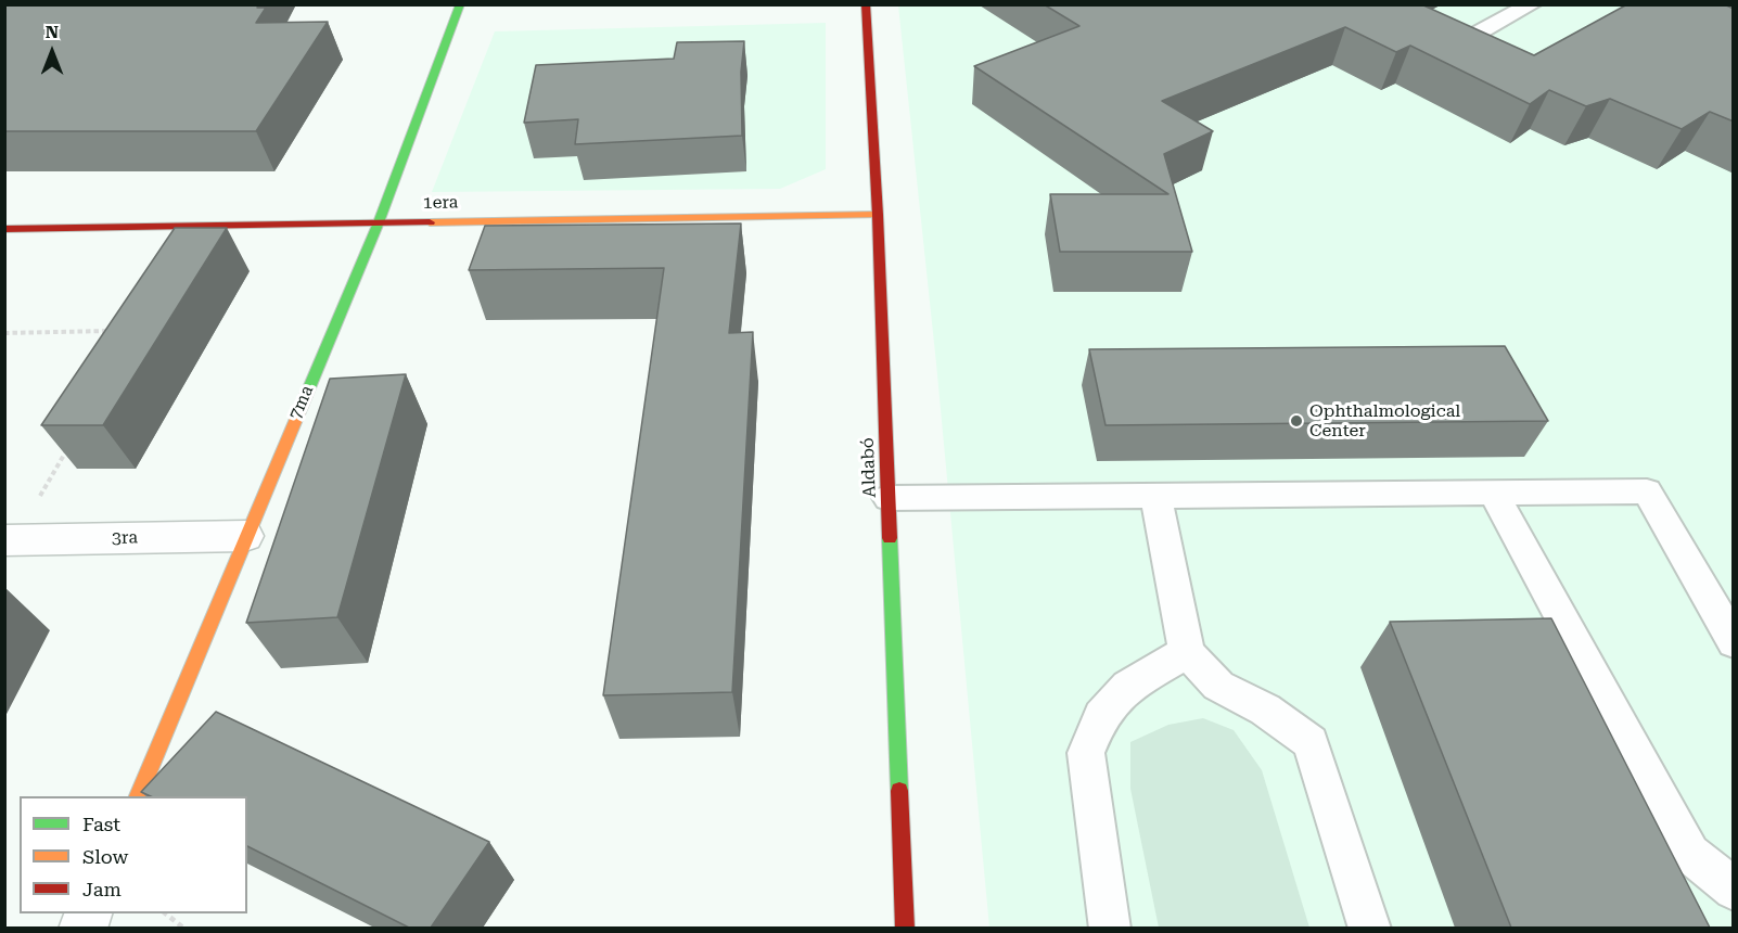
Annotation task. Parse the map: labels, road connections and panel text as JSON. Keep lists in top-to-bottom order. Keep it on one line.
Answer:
{"streets":{"street":["1era","7ma","Aldabó","3ra"]},"crossings":[["1era","7ma"],["1era","Aldabó"],["7ma","3ra"]],"places":["Ophthalmological Center"],"legend":["Fast","Slow","Jam"],"north":"top"}
